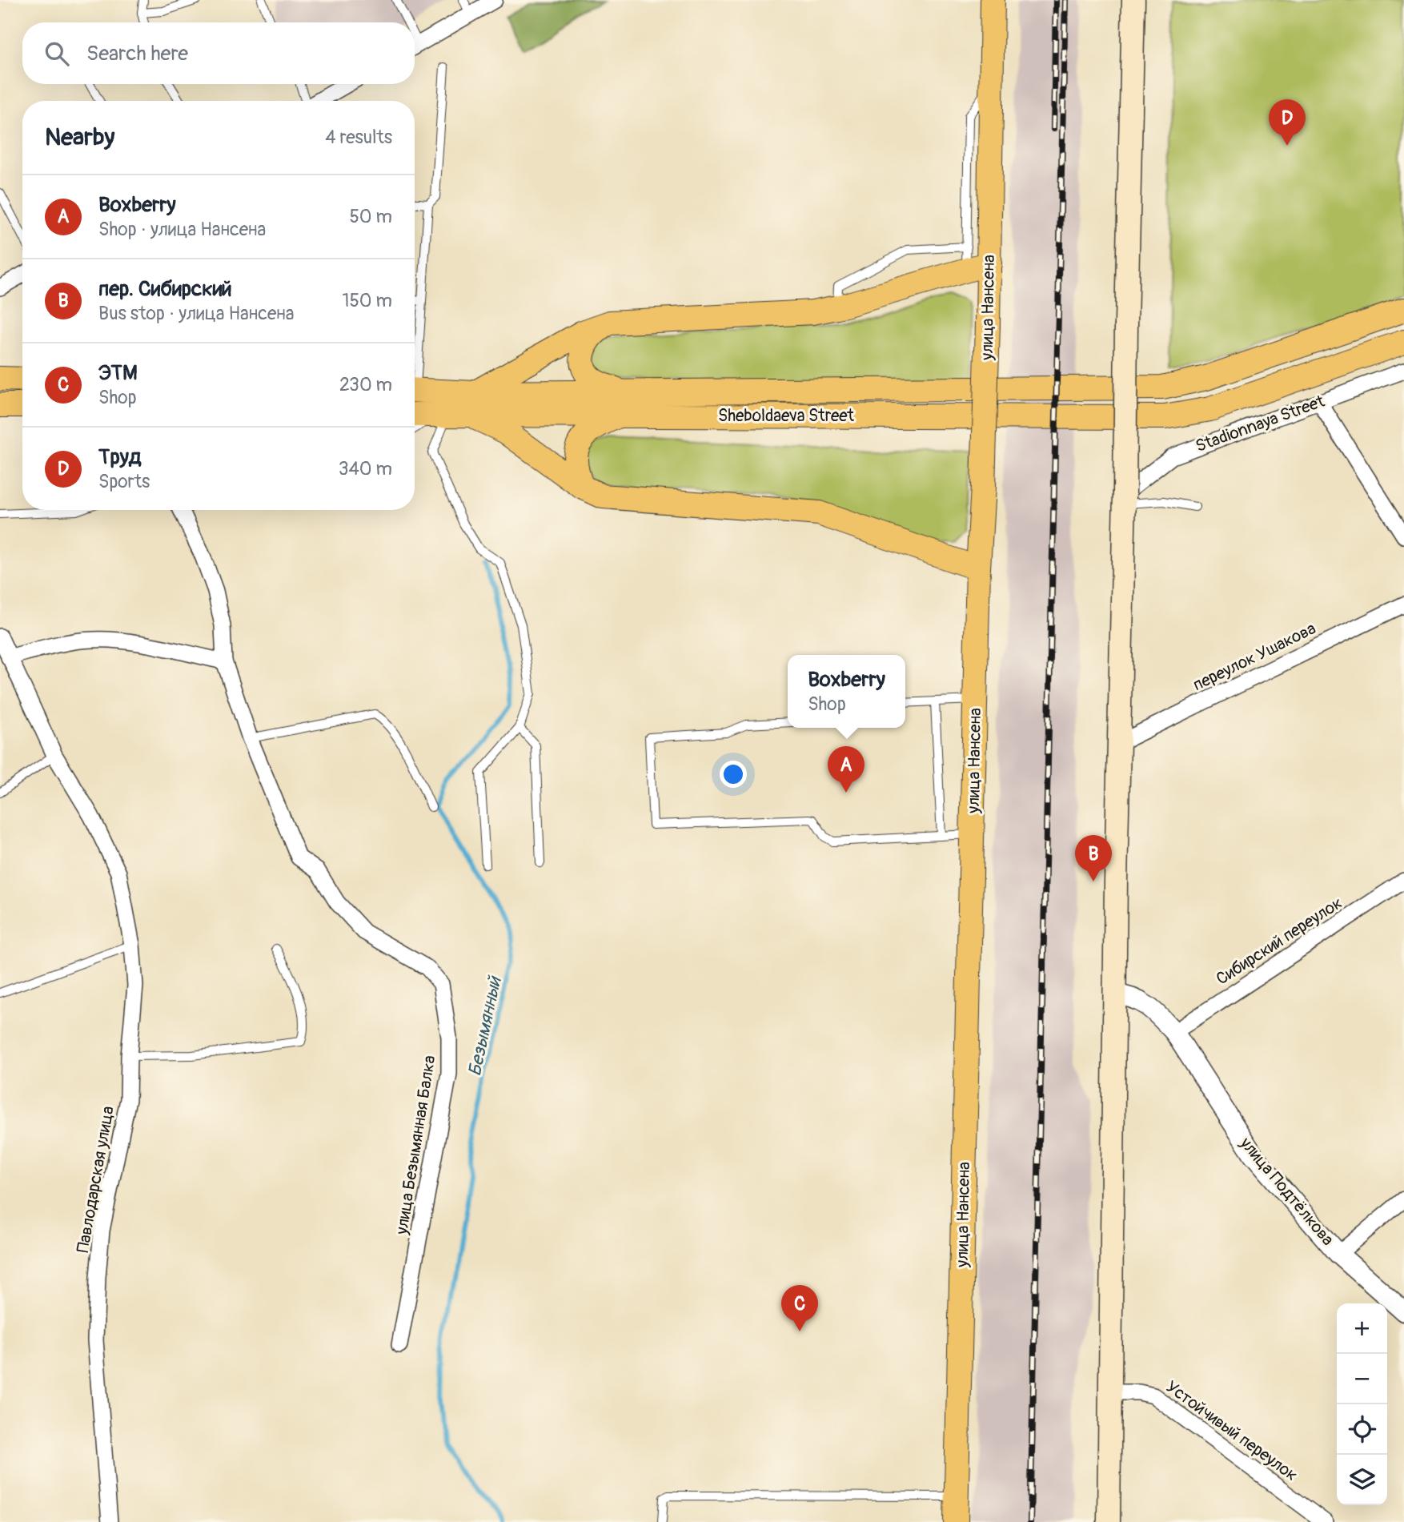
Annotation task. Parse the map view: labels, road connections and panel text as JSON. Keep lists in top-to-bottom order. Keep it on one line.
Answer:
{"streets":{"main road":["улица Нансена","Sheboldaeva Street","Stadionnaya Street"],"street":["переулок Ушакова","Сибирский переулок","улица Безымянная Балка","Павлодарская улица","улица Подтёлкова","Устойчивый переулок"]},"crossings":[["Sheboldaeva Street","Stadionnaya Street"],["Сибирский переулок","улица Подтёлкова"]],"water":["Безымянный"],"page":{"search":"Search here","pins":["D","A","B","C"],"heading":["Nearby","4 results"],"list":[{"mark":"A","name":"Boxberry","note":"Shop · улица Нансена","value":"50 m"},{"mark":"B","name":"пер. Сибирский","note":"Bus stop · улица Нансена","value":"150 m"},{"mark":"C","name":"ЭТМ","note":"Shop","value":"230 m"},{"mark":"D","name":"Труд","note":"Sports","value":"340 m"}],"popup":["Boxberry","Shop"],"map_buttons":["+","−"]}}
